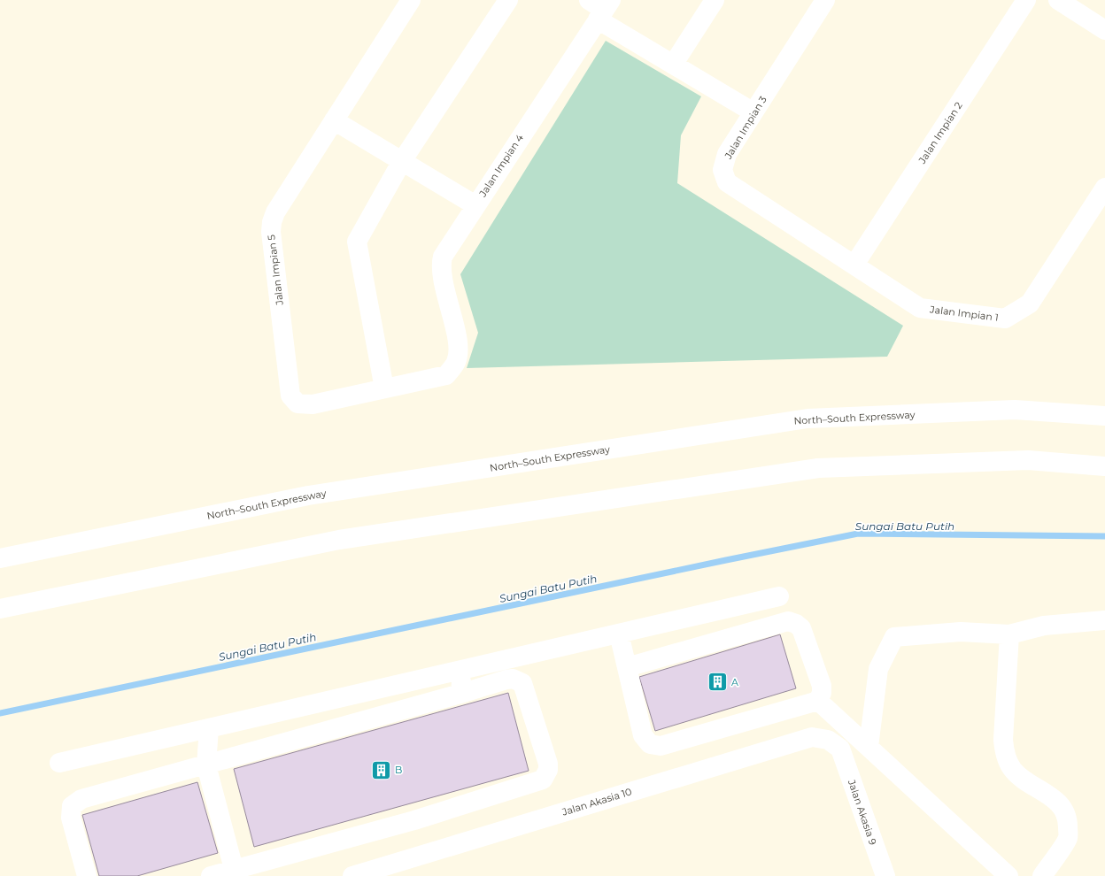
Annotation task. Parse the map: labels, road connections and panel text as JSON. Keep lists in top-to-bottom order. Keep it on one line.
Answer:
{"streets":{"main road":["Jalan Impian 3","Jalan Impian 2","Jalan Impian 4","Jalan Impian 5","Jalan Impian 1","North–South Expressway","Jalan Akasia 10","Jalan Akasia 9"]},"crossings":[["Jalan Impian 3","Jalan Impian 2"],["Jalan Impian 3","Jalan Impian 1"],["Jalan Impian 2","Jalan Impian 1"],["Jalan Impian 4","Jalan Impian 5"],["Jalan Akasia 10","Jalan Akasia 9"]],"water":["Sungai Batu Putih"],"places":{"building":["A","B"]}}
